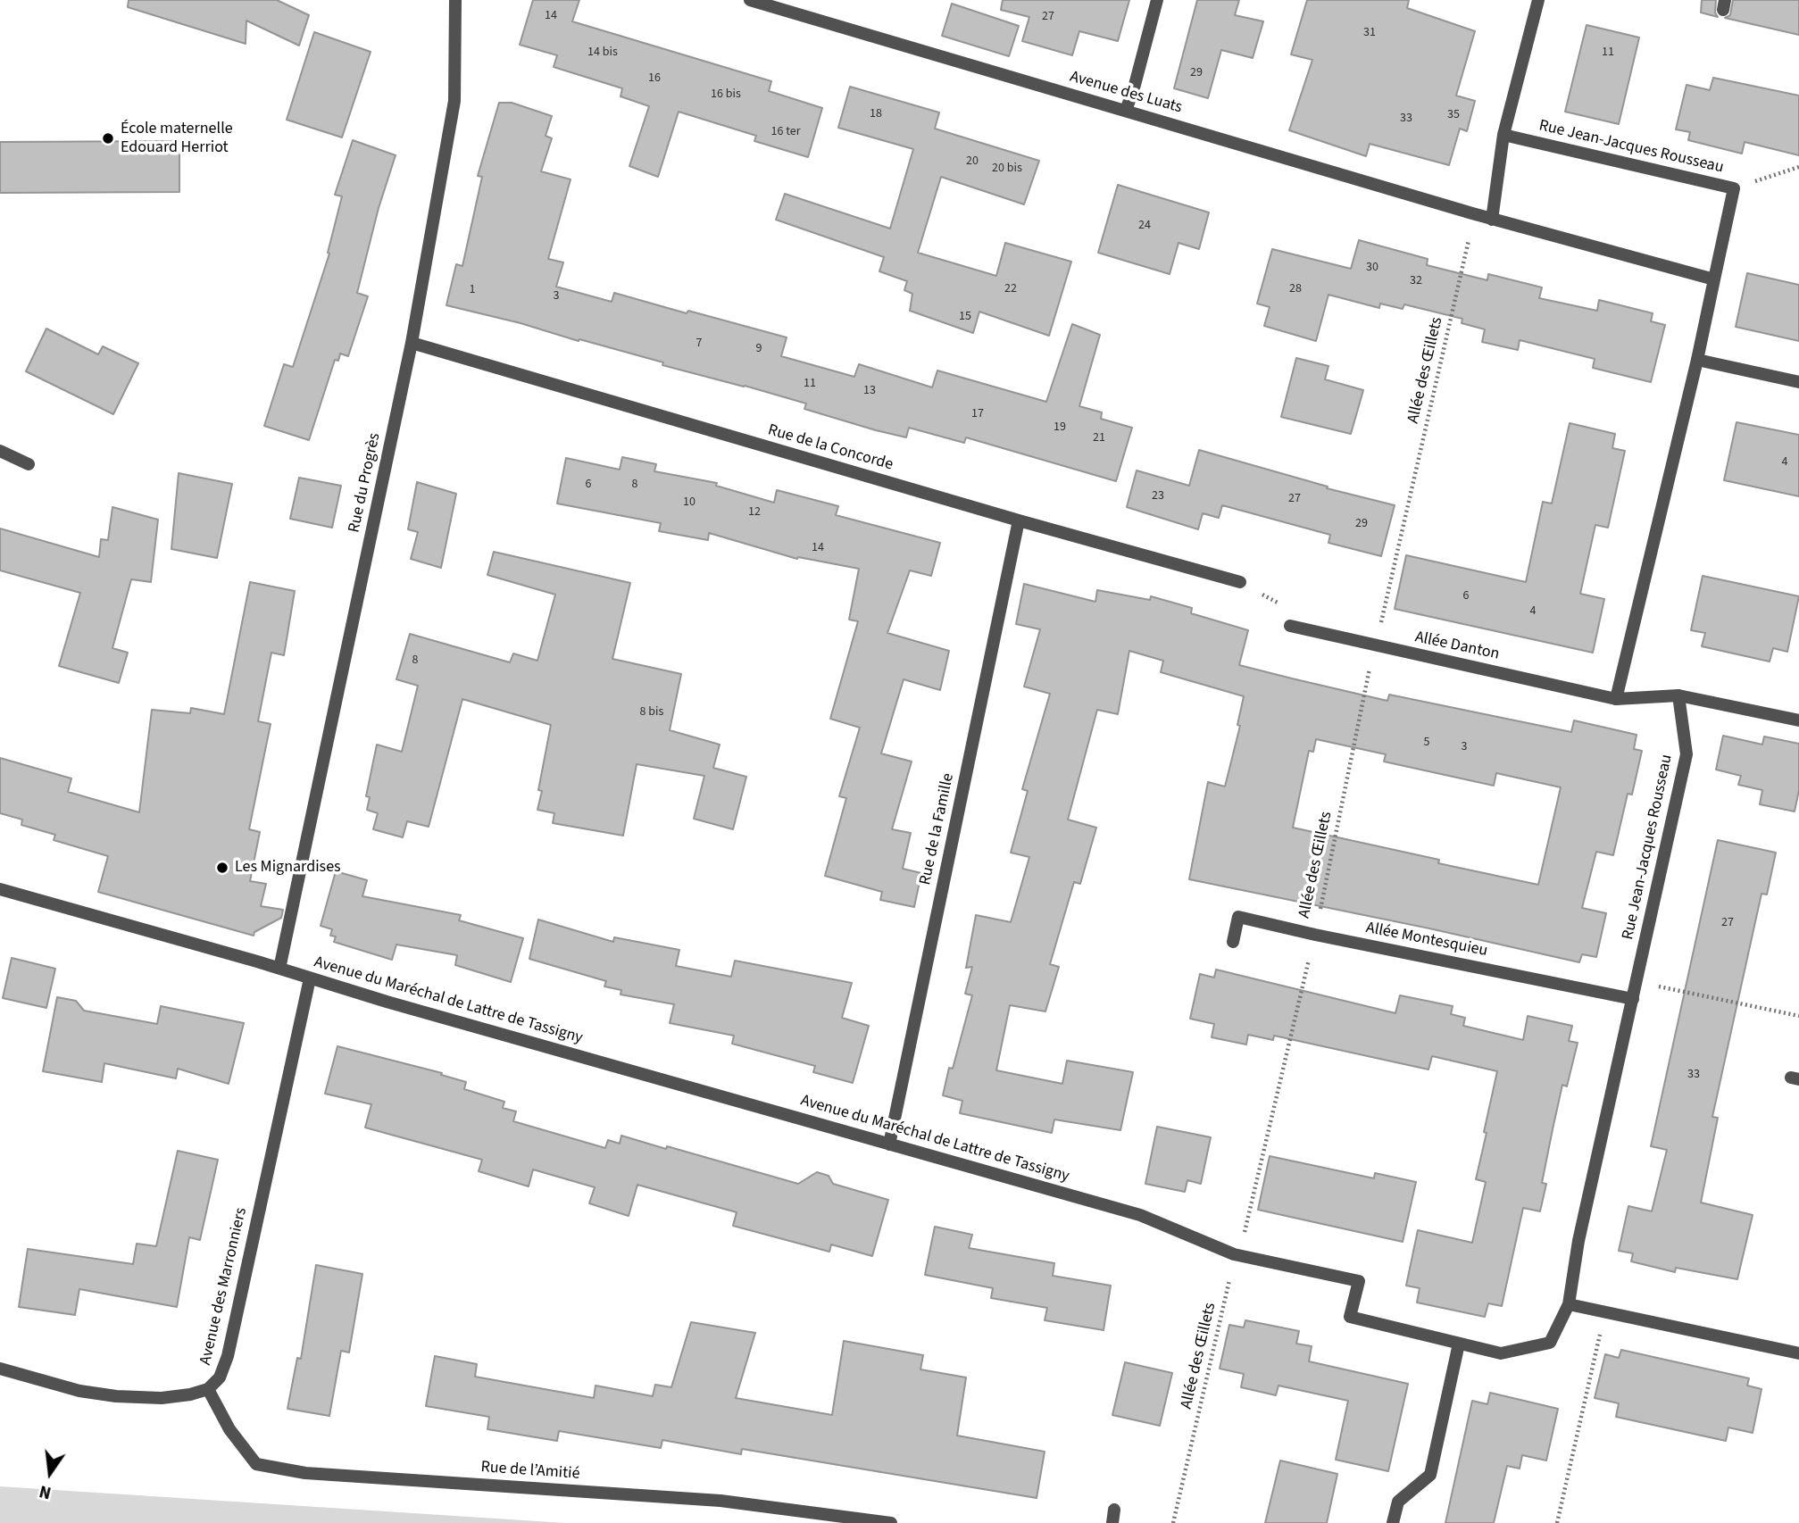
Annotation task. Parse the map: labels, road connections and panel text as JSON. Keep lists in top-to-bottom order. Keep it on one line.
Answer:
{"streets":{"street":["Avenue des Luats","Rue Jean-Jacques Rousseau","Rue de la Concorde","Rue du Progrès","Allée Danton","Rue de la Famille","Allée Montesquieu","Avenue du Maréchal de Lattre de Tassigny","Avenue des Marronniers","Rue de l’Amitié"],"path":["Allée des Œillets"]},"crossings":[["Avenue des Luats","Allée des Œillets"],["Rue Jean-Jacques Rousseau","Allée Danton"],["Rue Jean-Jacques Rousseau","Allée Montesquieu"],["Rue Jean-Jacques Rousseau","Avenue du Maréchal de Lattre de Tassigny"],["Allée des Œillets","Allée Danton"],["Allée des Œillets","Allée Montesquieu"],["Allée des Œillets","Avenue du Maréchal de Lattre de Tassigny"],["Rue de la Concorde","Rue du Progrès"],["Rue de la Concorde","Rue de la Famille"],["Rue du Progrès","Avenue du Maréchal de Lattre de Tassigny"],["Rue de la Famille","Avenue du Maréchal de Lattre de Tassigny"],["Avenue du Maréchal de Lattre de Tassigny","Avenue des Marronniers"],["Avenue des Marronniers","Rue de l’Amitié"]],"places":["École maternelle Edouard Herriot","Les Mignardises"],"house_numbers":["14","27","31","14 bis","11","29","16","16 bis","18","35","33","16 ter","20","20 bis","24","30","32","22","28","1","3","15","7","9","11","13","17","19","21","4","6","8","23","27","10","12","29","14","6","4","8","8 bis","5","3","27","33"],"north":"bottom"}
